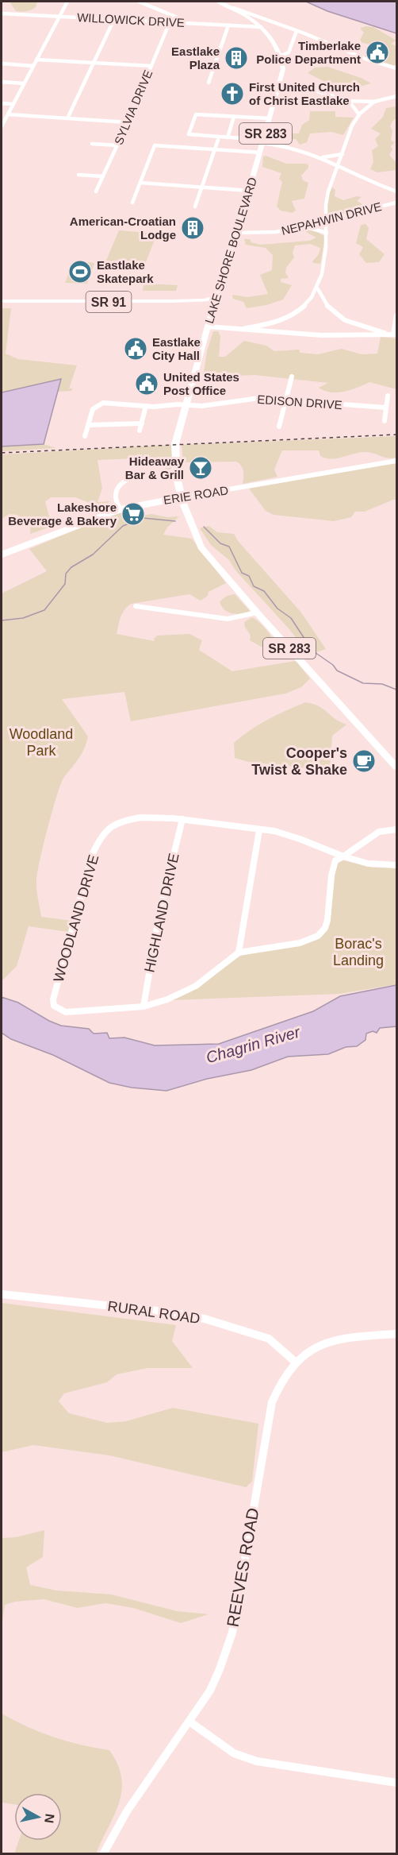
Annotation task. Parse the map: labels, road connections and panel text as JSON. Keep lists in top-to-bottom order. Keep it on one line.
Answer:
{"streets":{"main road":["SR 283","LAKE SHORE BOULEVARD","SR 91"],"street":["WILLOWICK DRIVE","SYLVIA DRIVE","NEPAHWIN DRIVE","EDISON DRIVE","ERIE ROAD","HIGHLAND DRIVE","WOODLAND DRIVE","RURAL ROAD","REEVES ROAD"]},"crossings":[["WILLOWICK DRIVE","SYLVIA DRIVE"],["NEPAHWIN DRIVE","LAKE SHORE BOULEVARD"],["LAKE SHORE BOULEVARD","SR 91"],["LAKE SHORE BOULEVARD","EDISON DRIVE"],["LAKE SHORE BOULEVARD","ERIE ROAD"],["HIGHLAND DRIVE","WOODLAND DRIVE"],["RURAL ROAD","REEVES ROAD"]],"water":["Chagrin River"],"parks":["Woodland Park","Borac's Landing"],"places":{"public building":["Timberlake Police Department","Eastlake City Hall","United States Post Office"],"building":["Eastlake Plaza","American-Croatian Lodge"],"church":["First United Church of Christ Eastlake"],"sports":["Eastlake Skatepark"],"bar":["Hideaway Bar & Grill"],"supermarket":["Lakeshore Beverage & Bakery"],"cafe":["Cooper's Twist & Shake"]},"north":"right"}
